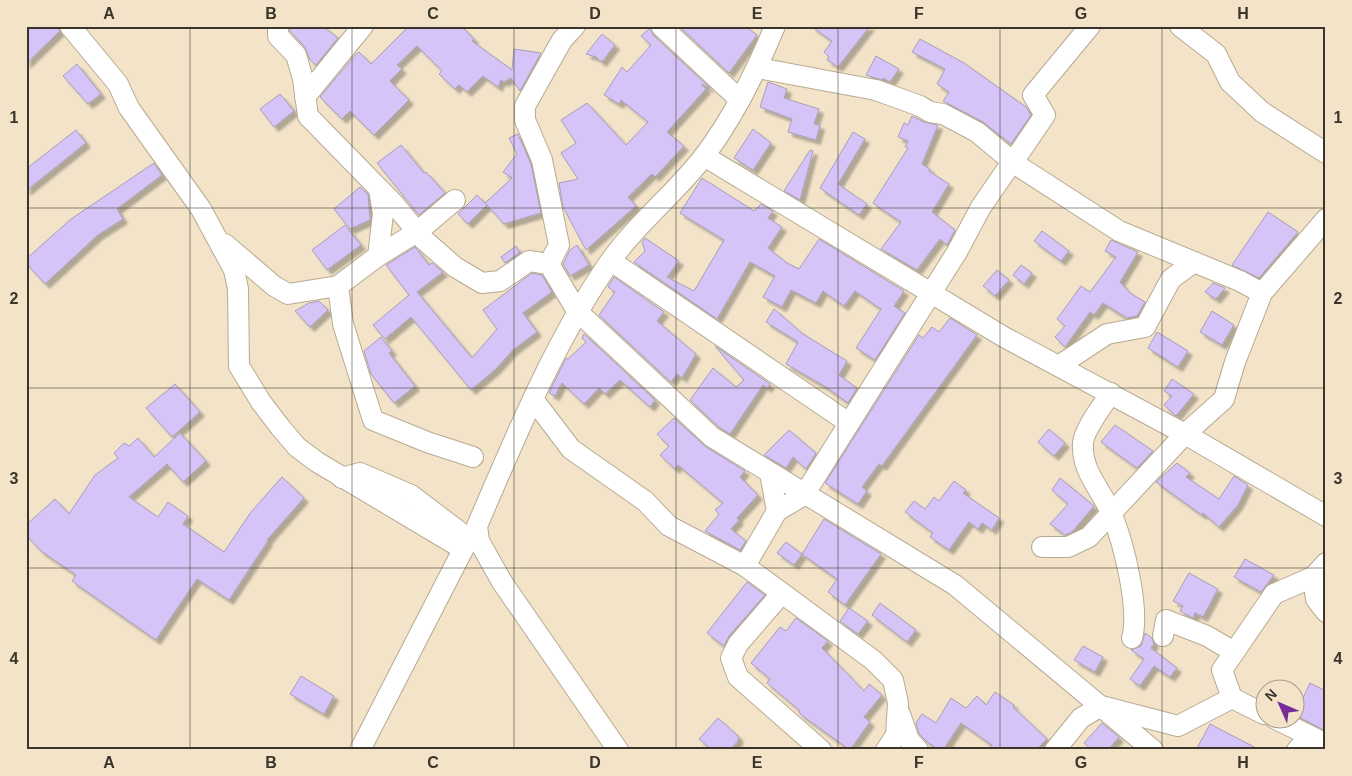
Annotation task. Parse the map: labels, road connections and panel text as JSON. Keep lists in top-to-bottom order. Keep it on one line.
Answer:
{"north":"top left","grid":{"columns":["A","B","C","D","E","F","G","H"],"rows":["1","2","3","4"]}}
